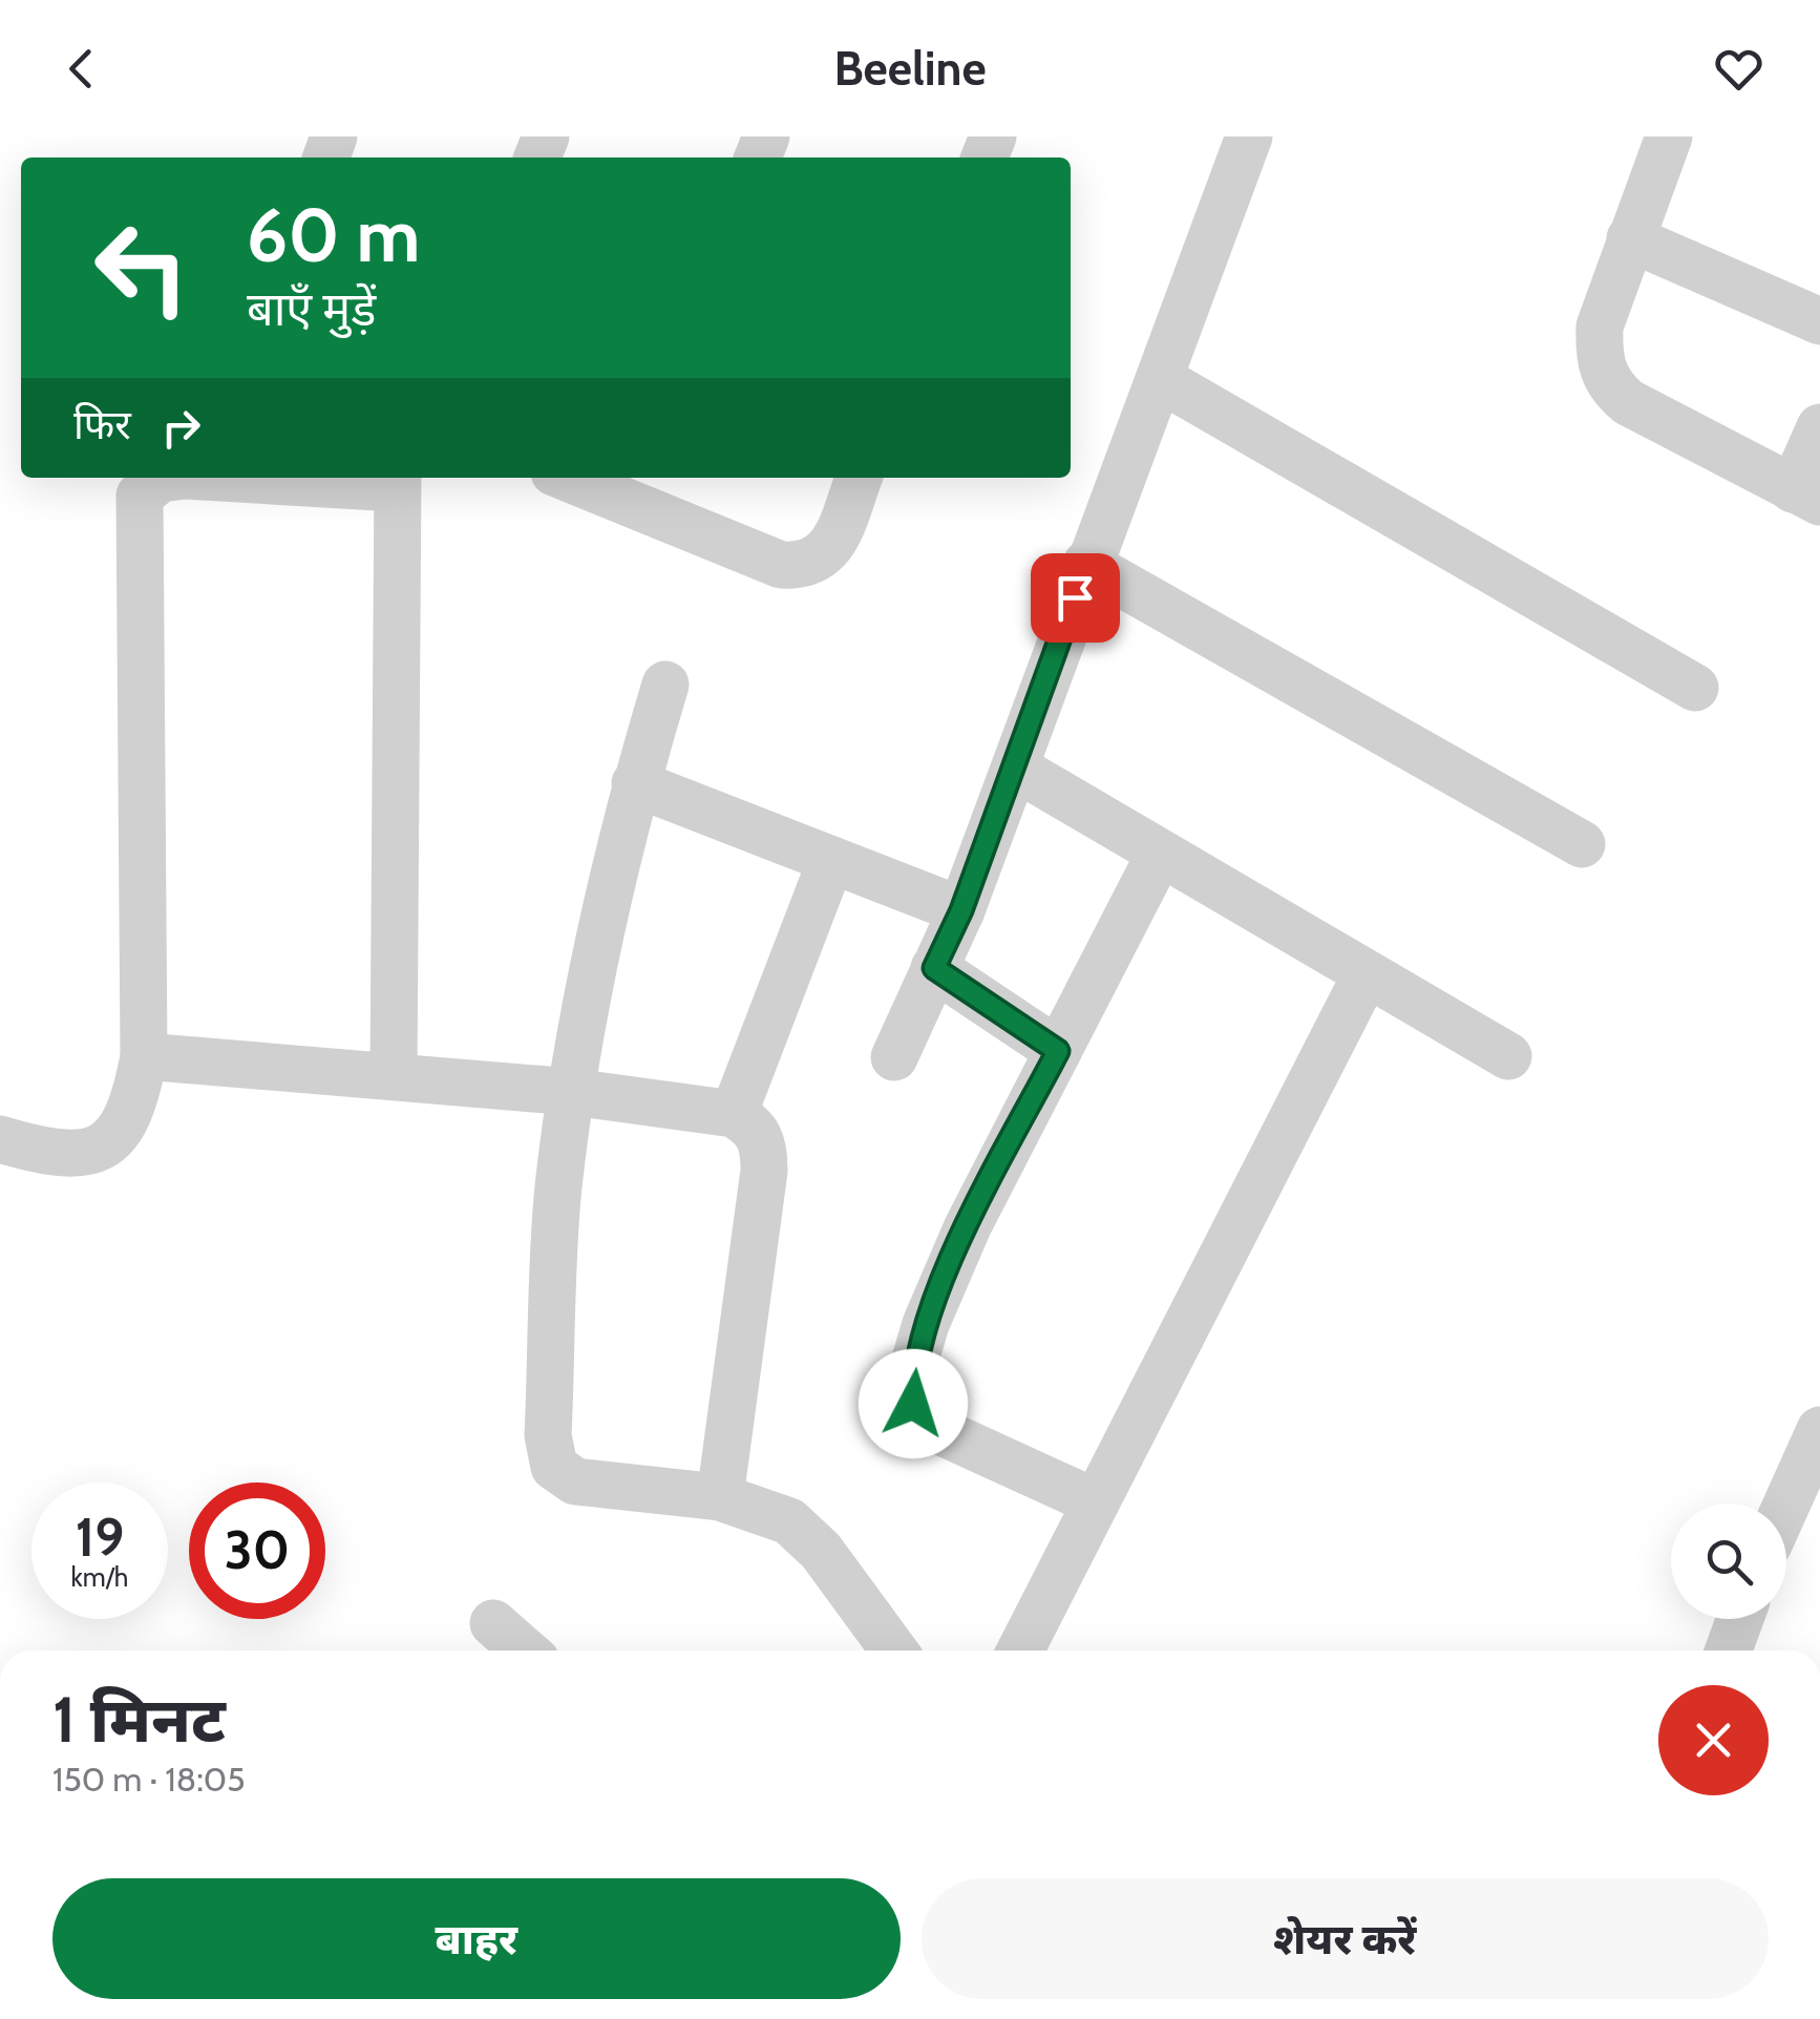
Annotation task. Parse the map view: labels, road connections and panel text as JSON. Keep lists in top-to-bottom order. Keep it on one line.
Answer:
{"page":{"header":"Beeline","turn":["60 m","बाएँ मुड़ें"],"then":"फिर","speed":"19 km/h","limit":"30","heading":["1 मिनट","150 m · 18:05"],"buttons":["बाहर","शेयर करें"]}}
